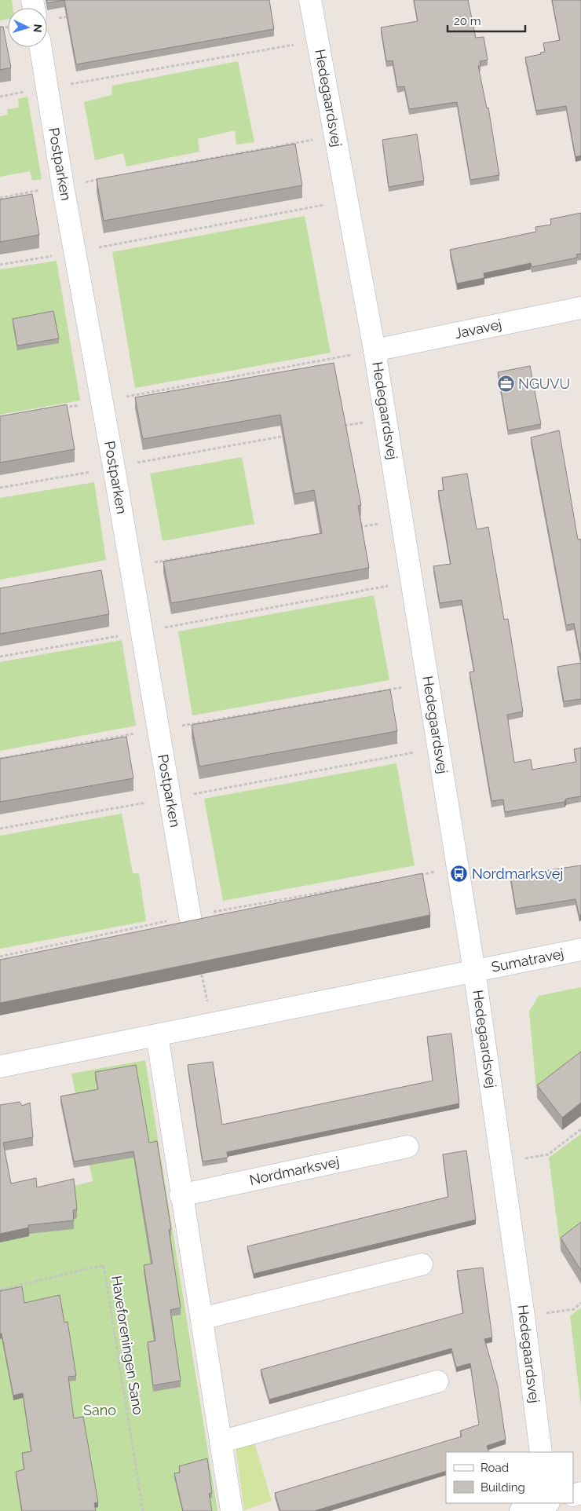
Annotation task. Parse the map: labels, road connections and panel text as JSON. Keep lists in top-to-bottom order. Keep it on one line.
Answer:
{"streets":{"street":["Hedegaardsvej","Postparken","Javavej","Sumatravej","Nordmarksvej"],"path":["Haveforeningen Sano"]},"crossings":[["Hedegaardsvej","Javavej"],["Hedegaardsvej","Sumatravej"]],"parks":["Sano"],"places":{"office":["NGUVU"],"bus stop":["Nordmarksvej"]},"legend":["Road","Building"],"scale_bar":"20 m","north":"right"}
